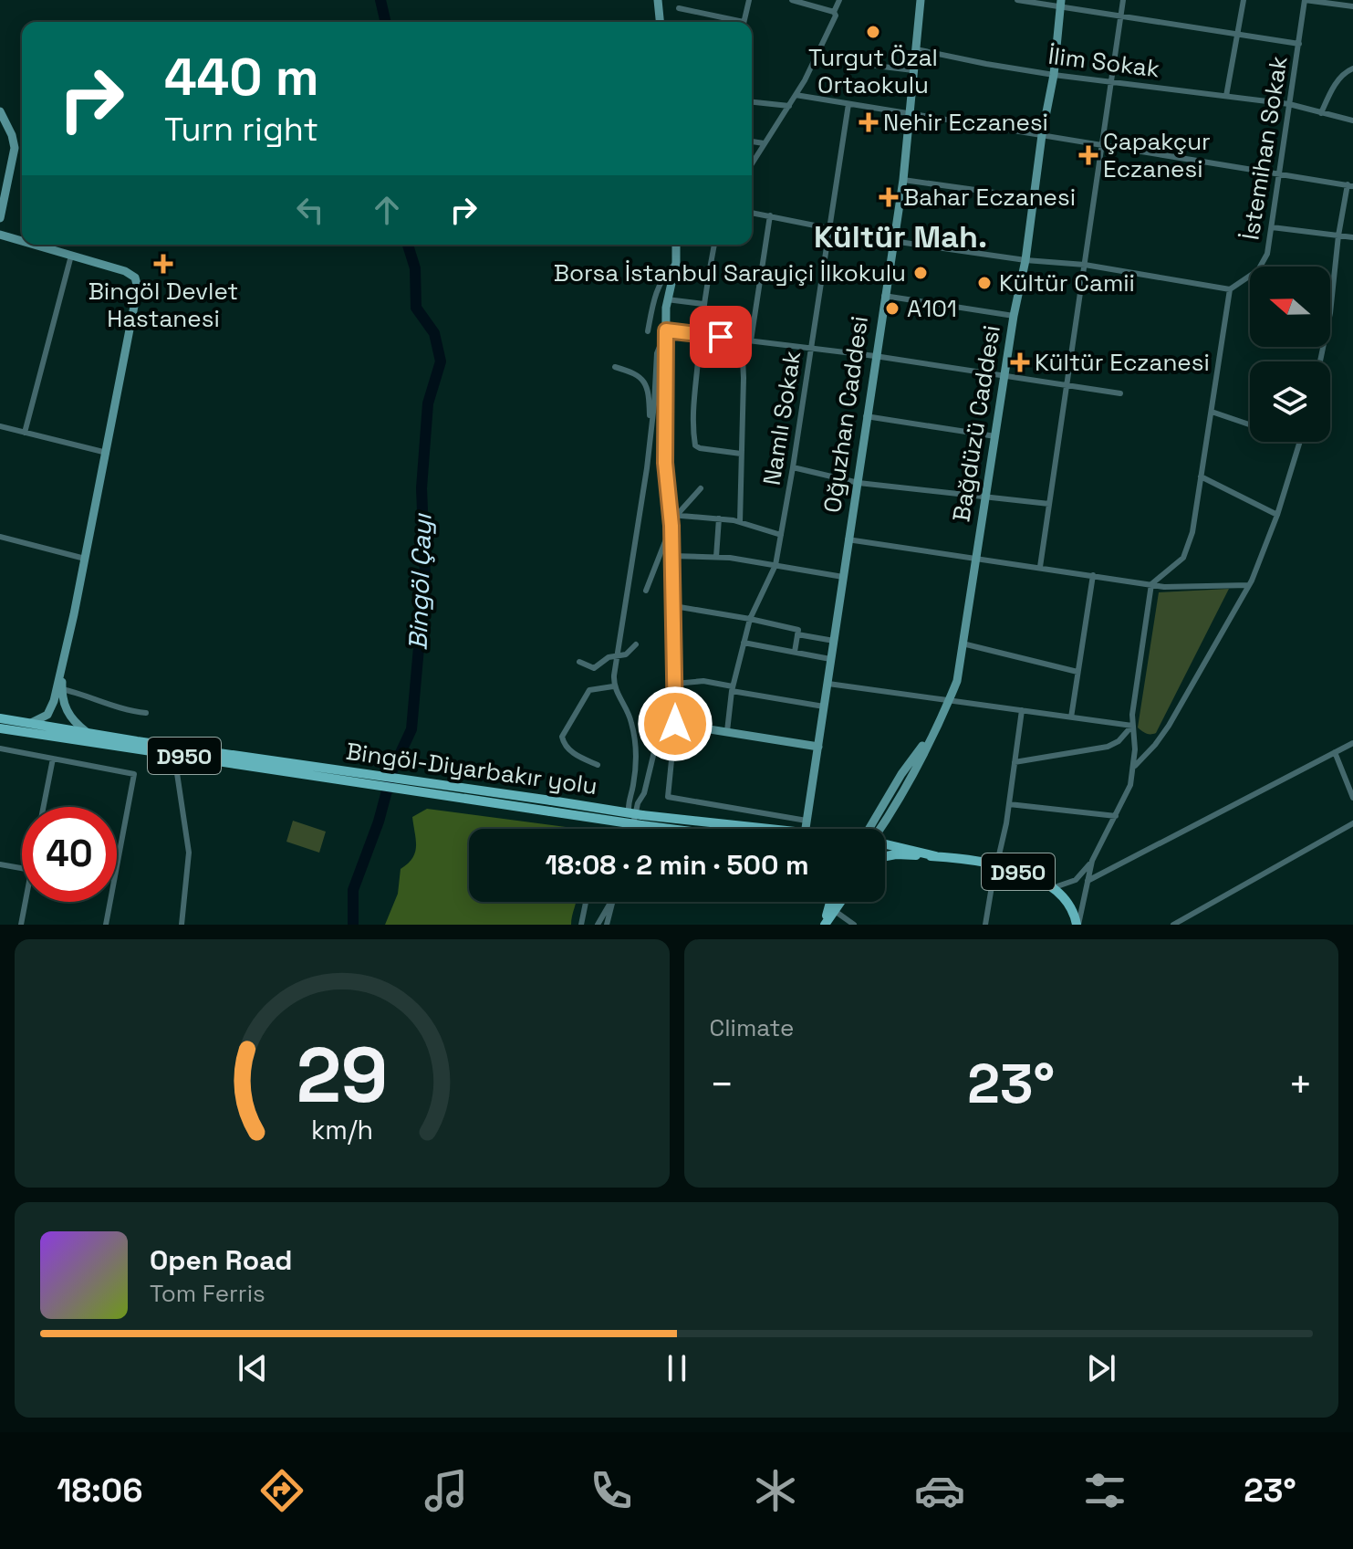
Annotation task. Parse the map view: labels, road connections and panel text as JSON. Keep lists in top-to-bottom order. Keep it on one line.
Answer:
{"streets":{"main road":["D950","Bingöl-Diyarbakır yolu"],"street":["İlim Sokak","İstemihan Sokak","Oğuzhan Caddesi","Namlı Sokak","Bağdüzü Caddesi"]},"crossings":[["İlim Sokak","İstemihan Sokak"],["İlim Sokak","Oğuzhan Caddesi"],["İlim Sokak","Bağdüzü Caddesi"],["D950","Bingöl-Diyarbakır yolu"]],"districts":["Kültür Mah."],"water":["Bingöl Çayı"],"places":{"other":["Turgut Özal Ortaokulu","Borsa İstanbul Sarayiçi İlkokulu","Kültür Camii","A101"],"health":["Nehir Eczanesi","Çapakçur Eczanesi","Bahar Eczanesi","Bingöl Devlet Hastanesi","Kültür Eczanesi"]},"north":"left","page":{"turn":["440 m","Turn right"],"limit":"40","trip":"18:08 · 2 min · 500 m","tile":"Climate","heat":["−","23°","+"],"song":["Open Road","Tom Ferris"],"tabs":["18:06","23°"],"gauge":["29","km/h"]}}
